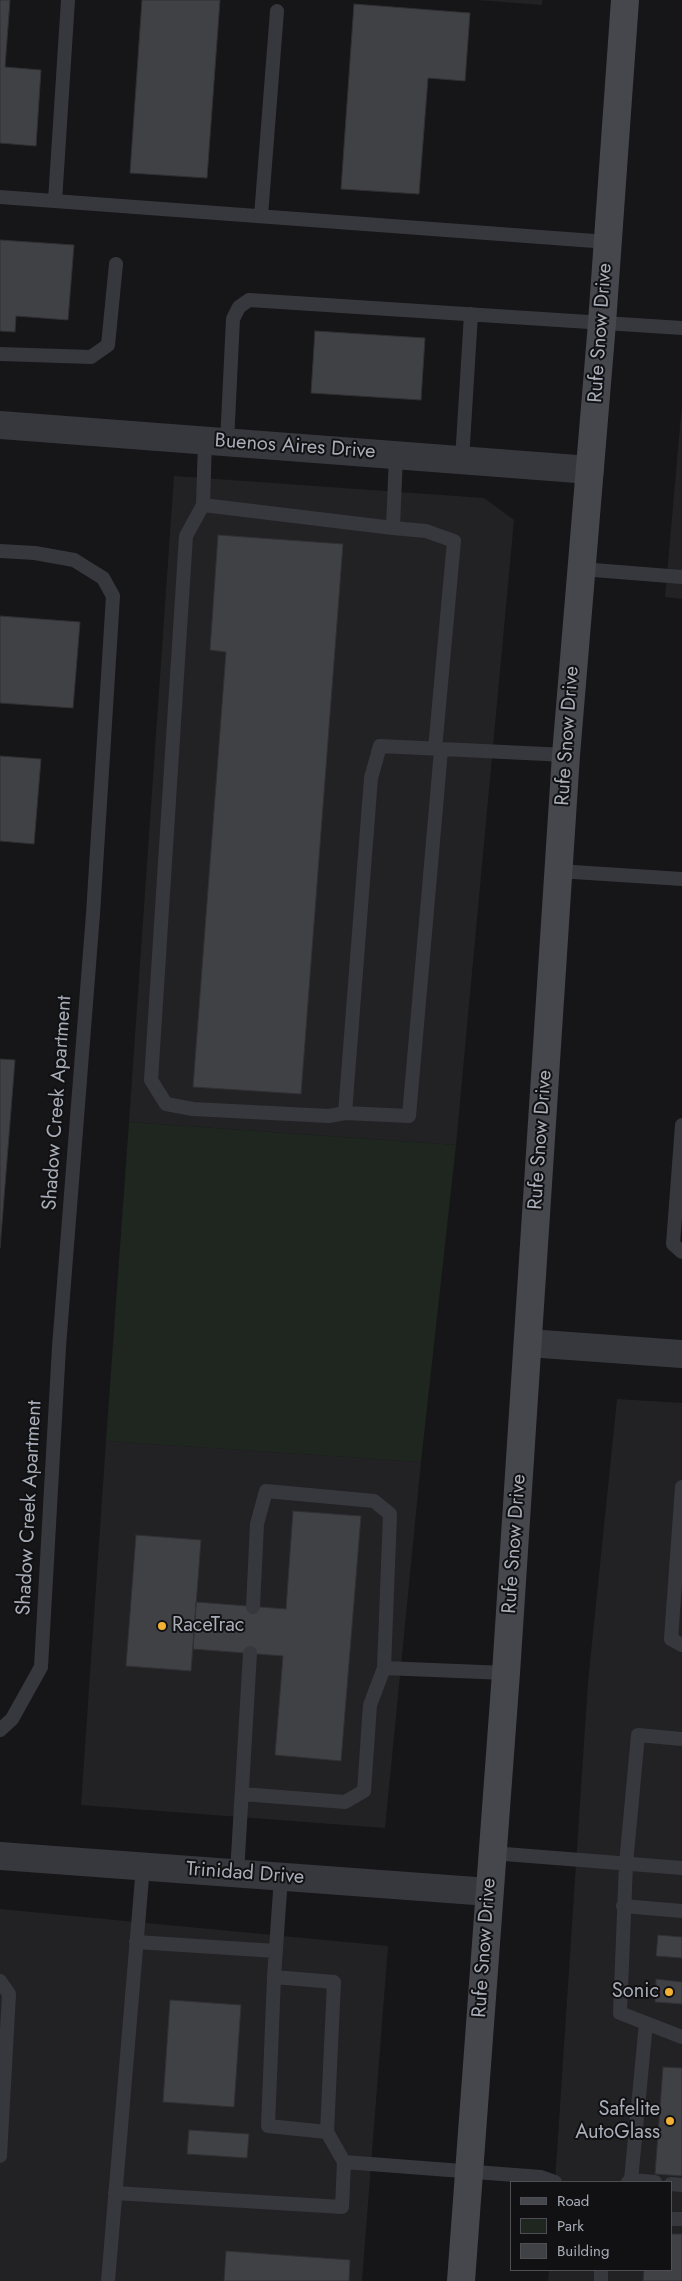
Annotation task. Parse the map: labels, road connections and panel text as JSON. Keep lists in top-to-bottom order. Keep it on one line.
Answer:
{"streets":{"main road":["Rufe Snow Drive"],"street":["Buenos Aires Drive","Trinidad Drive"],"lane":["Shadow Creek Apartment"]},"crossings":[["Rufe Snow Drive","Buenos Aires Drive"],["Rufe Snow Drive","Trinidad Drive"]],"places":["RaceTrac","Sonic","Safelite AutoGlass"],"legend":["Road","Park","Building"]}
